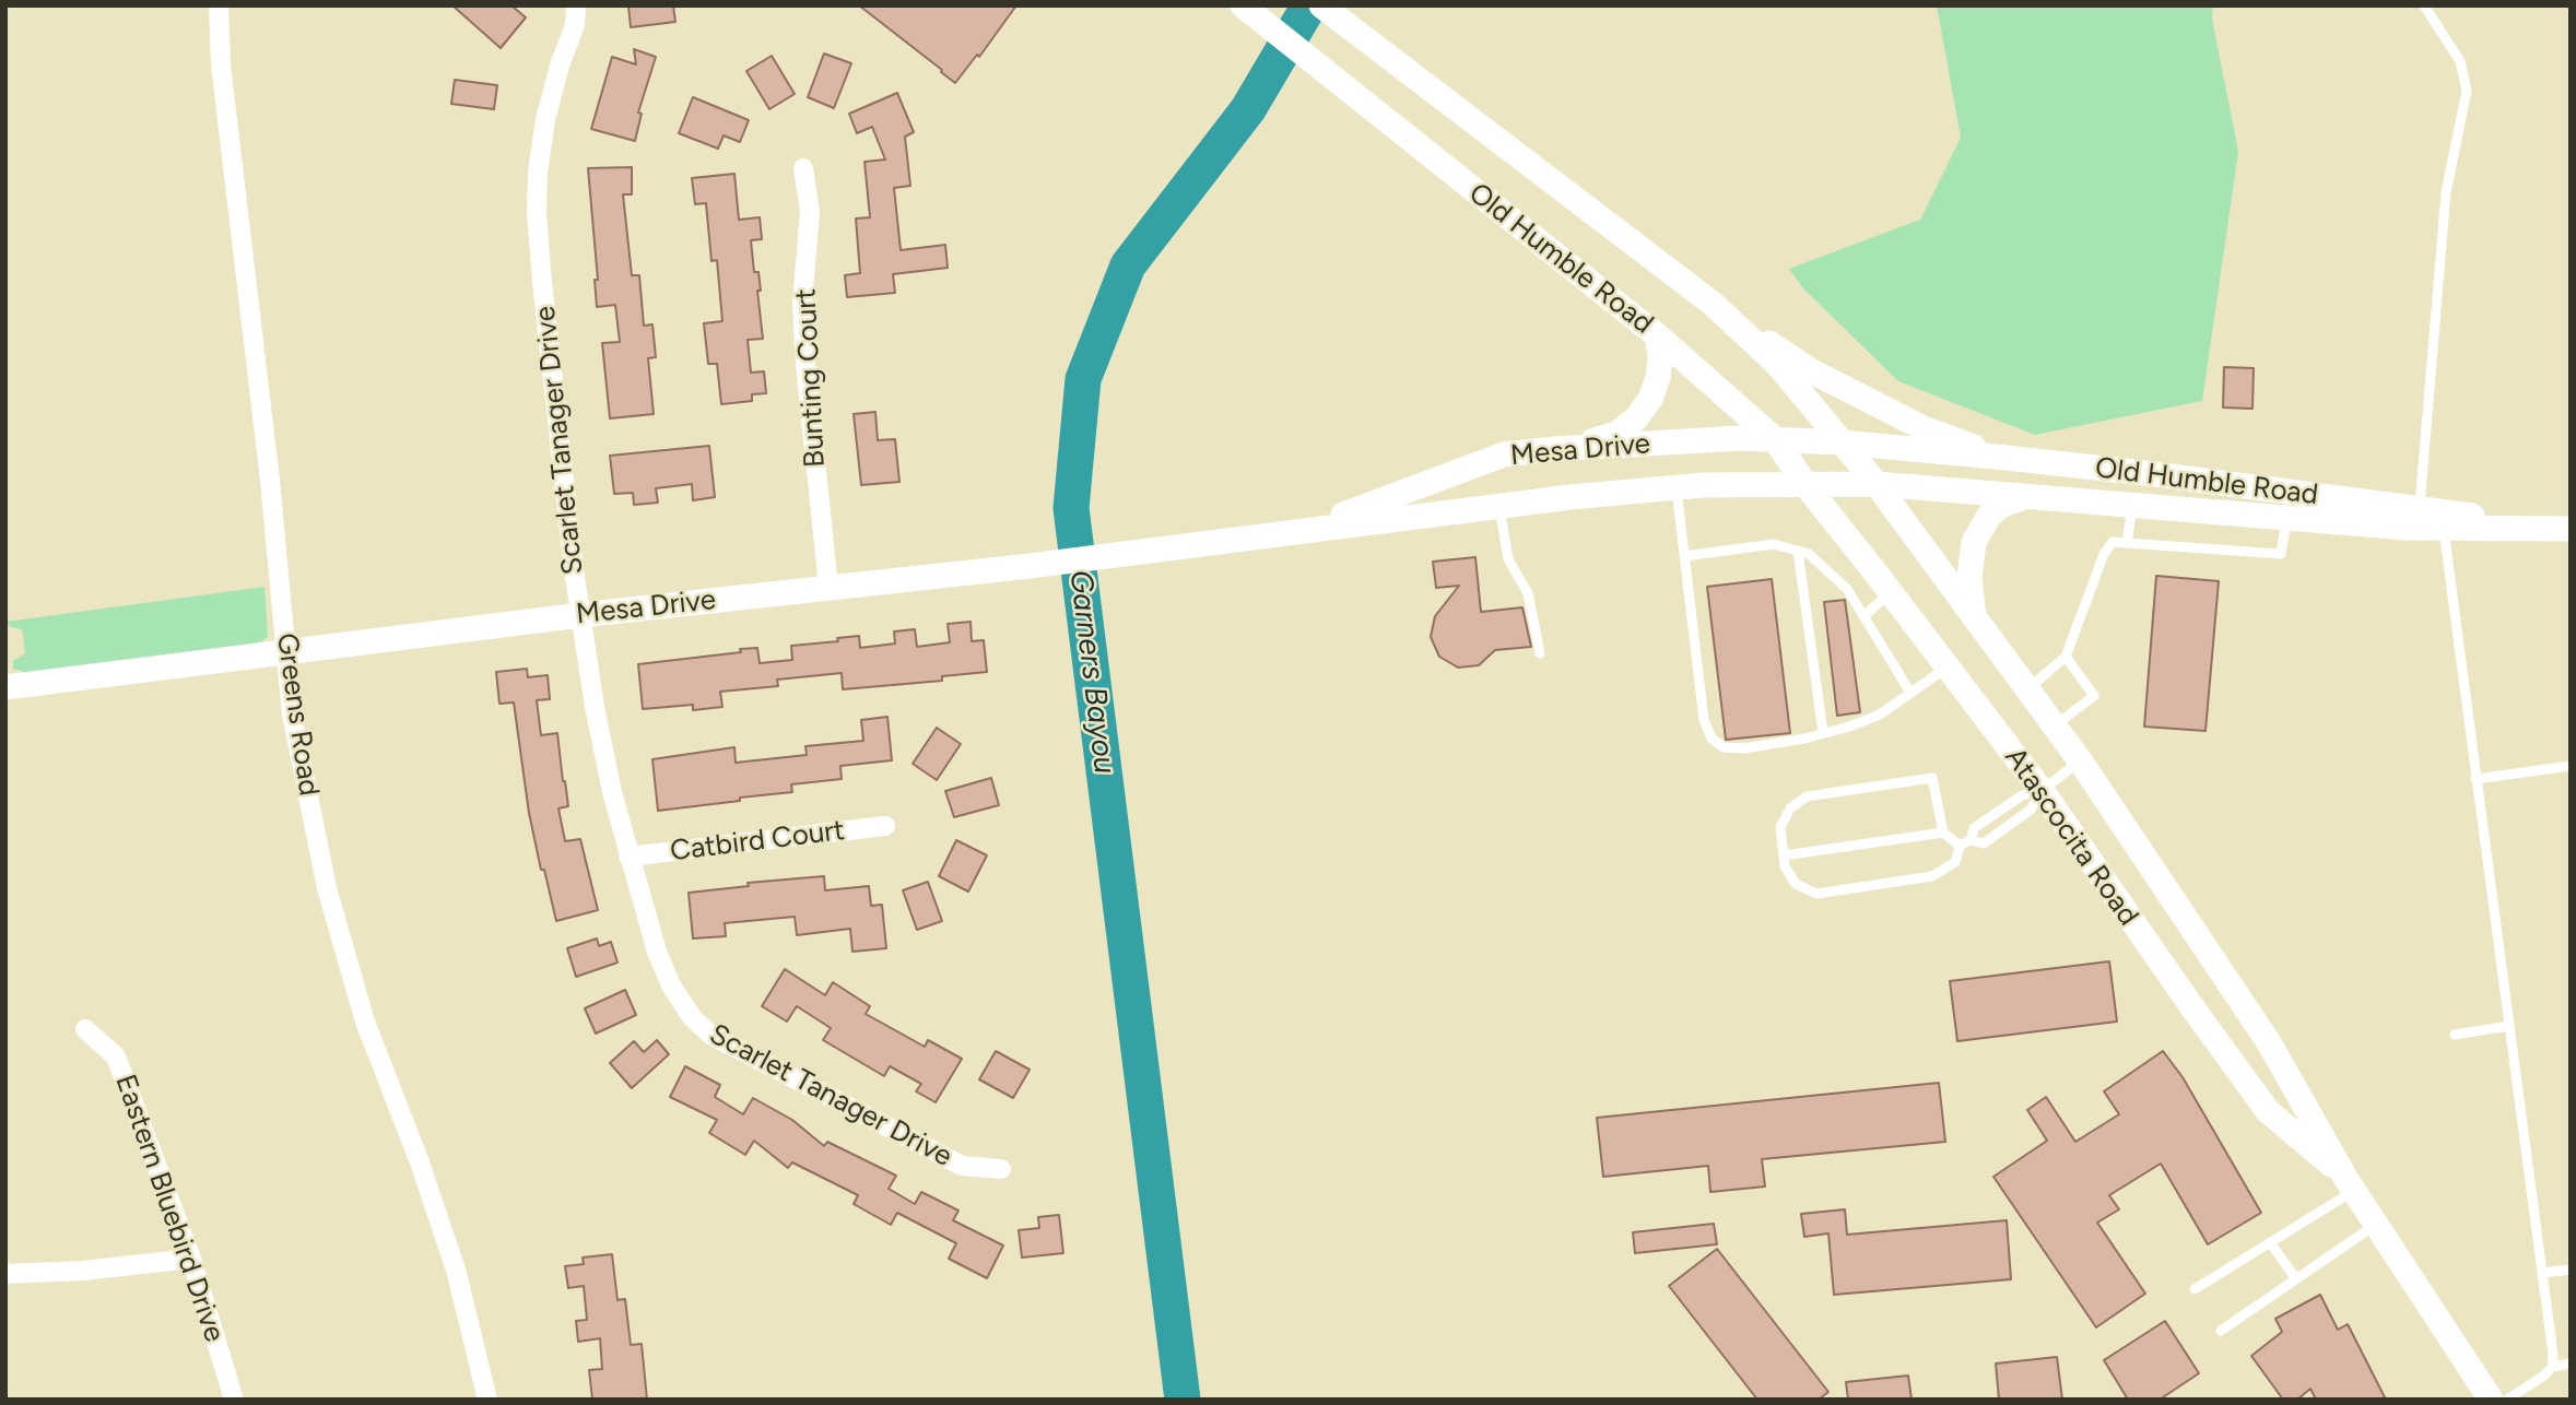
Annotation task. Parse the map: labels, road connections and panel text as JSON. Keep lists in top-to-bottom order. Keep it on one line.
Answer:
{"streets":{"main road":["Old Humble Road","Mesa Drive","Atascocita Road"],"street":["Bunting Court","Scarlet Tanager Drive","Greens Road","Catbird Court","Eastern Bluebird Drive"]},"crossings":[["Old Humble Road","Mesa Drive"],["Old Humble Road","Atascocita Road"],["Bunting Court","Mesa Drive"],["Scarlet Tanager Drive","Mesa Drive"],["Scarlet Tanager Drive","Catbird Court"],["Mesa Drive","Greens Road"],["Mesa Drive","Atascocita Road"]],"water":["Garners Bayou"]}
